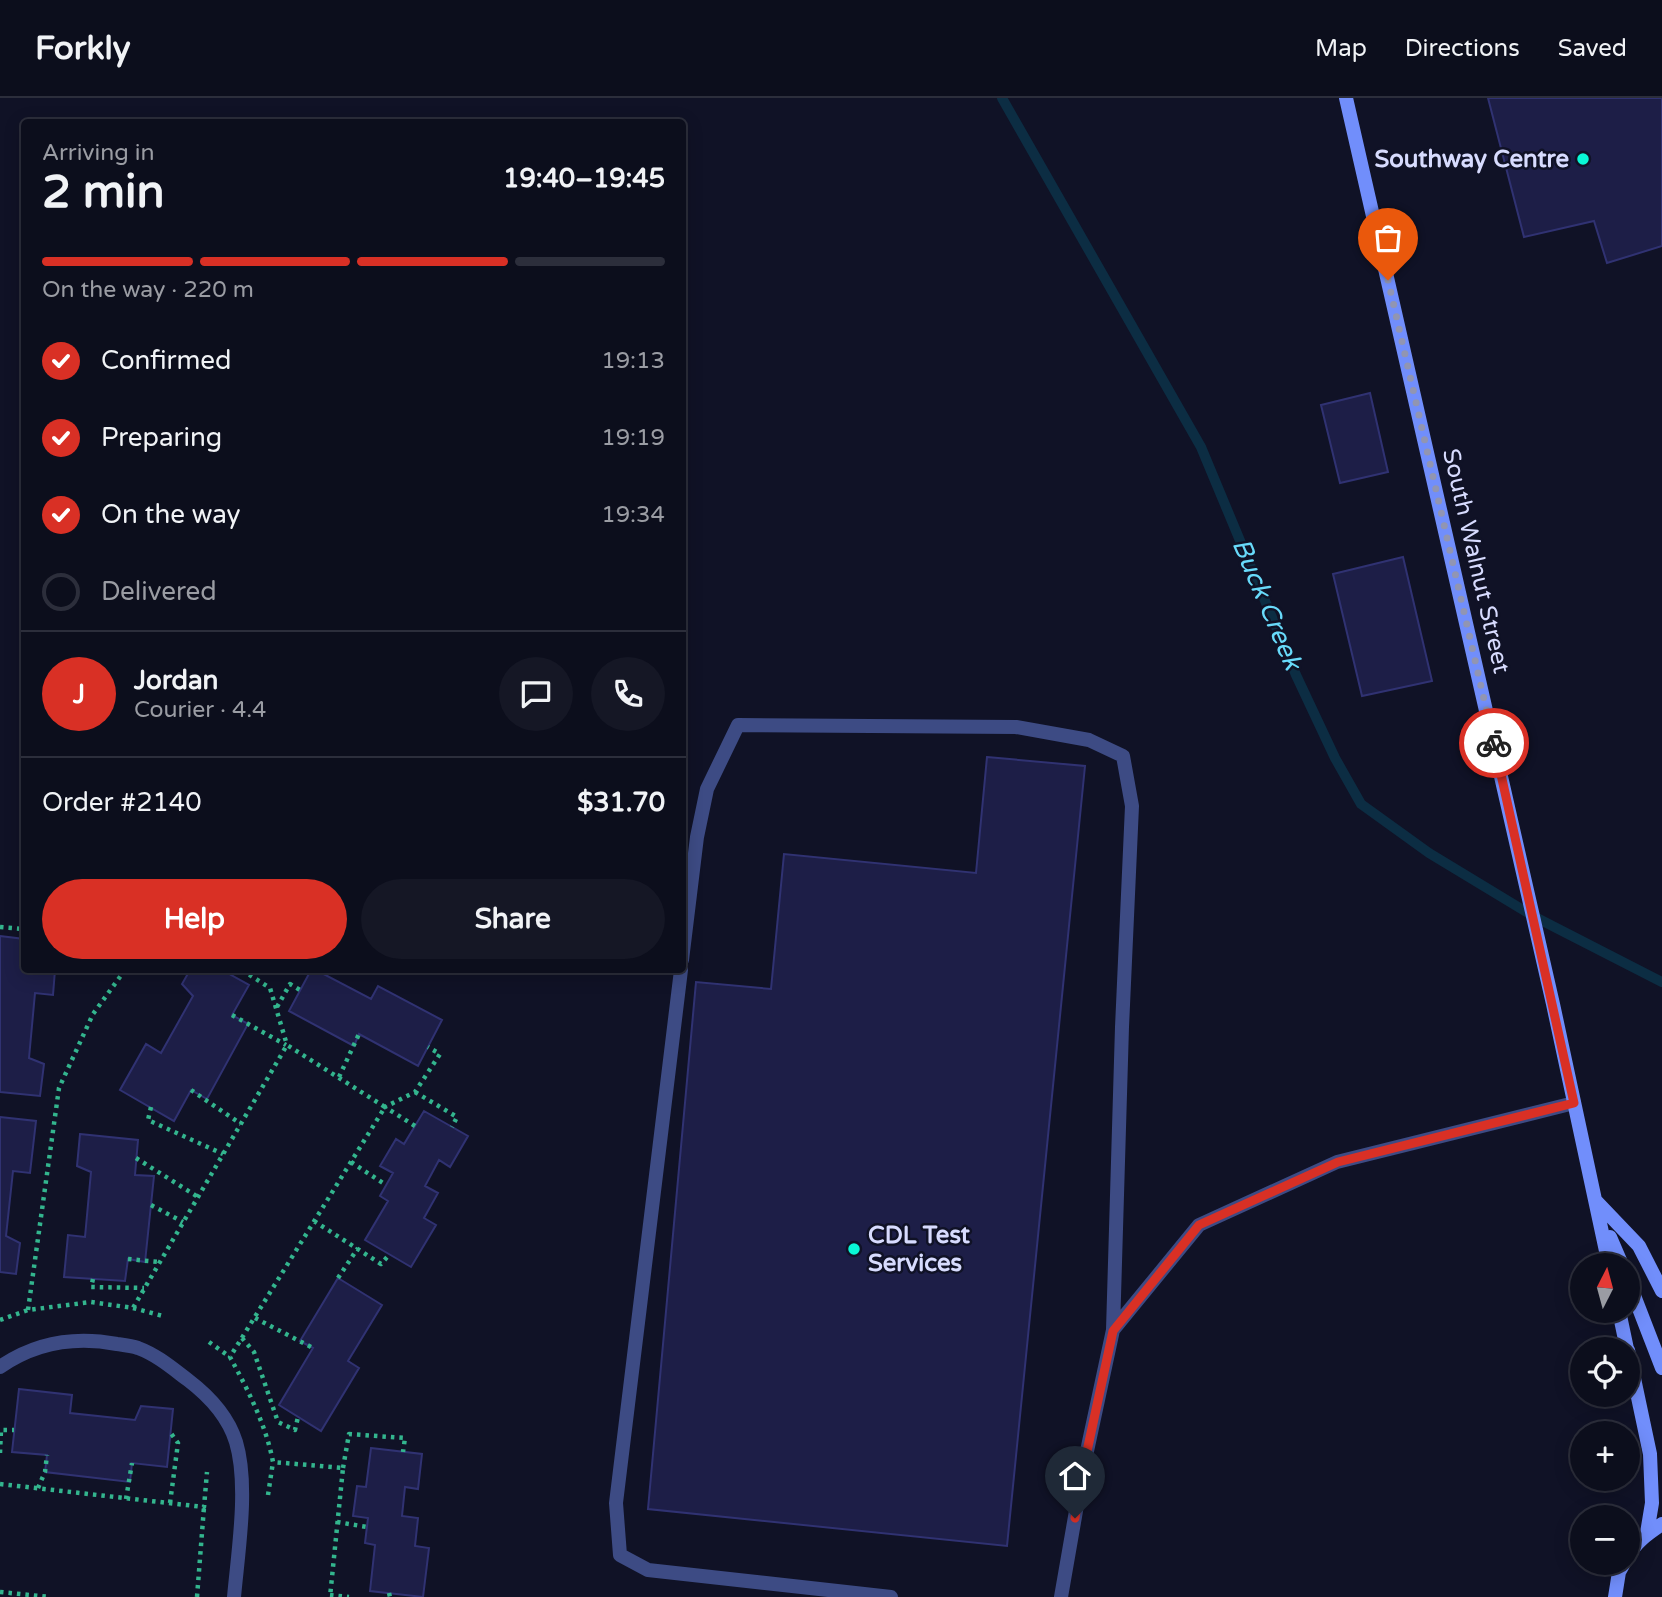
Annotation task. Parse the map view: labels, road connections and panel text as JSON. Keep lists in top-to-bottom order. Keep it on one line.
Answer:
{"streets":{"main road":["South Walnut Street"]},"water":["Buck Creek"],"places":["Southway Centre","CDL Test Services"],"north":"top","page":{"header":"Forkly","nav":["Map","Directions","Saved"],"heading":["2 min","Arriving in","19:40–19:45"],"panel":["Jordan","Courier · 4.4","Order #2140","$31.70"],"bar":"On the way · 220 m","list":[["Confirmed","19:13"],["Preparing","19:19"],["On the way","19:34"],"Delivered"],"round":"J","buttons":["Help","Share"],"map_buttons":["+","−"]}}
